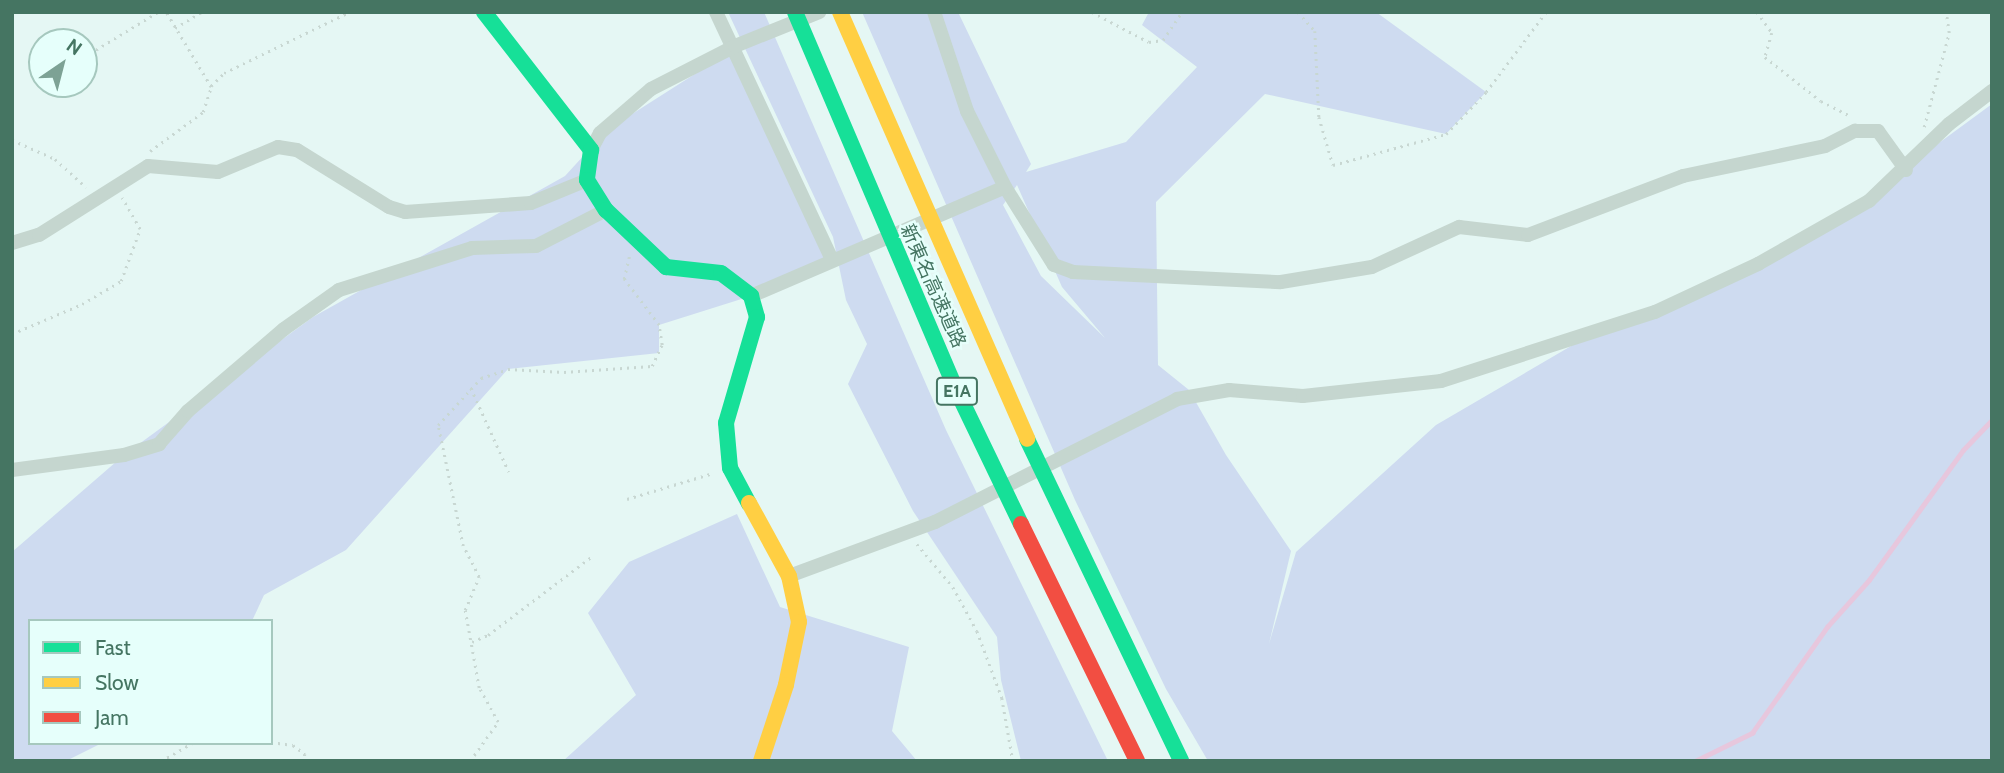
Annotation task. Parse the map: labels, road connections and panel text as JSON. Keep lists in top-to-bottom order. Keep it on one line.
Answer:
{"streets":{"main road":["新東名高速道路","E1A"]},"legend":["Fast","Slow","Jam"],"north":"top right"}
